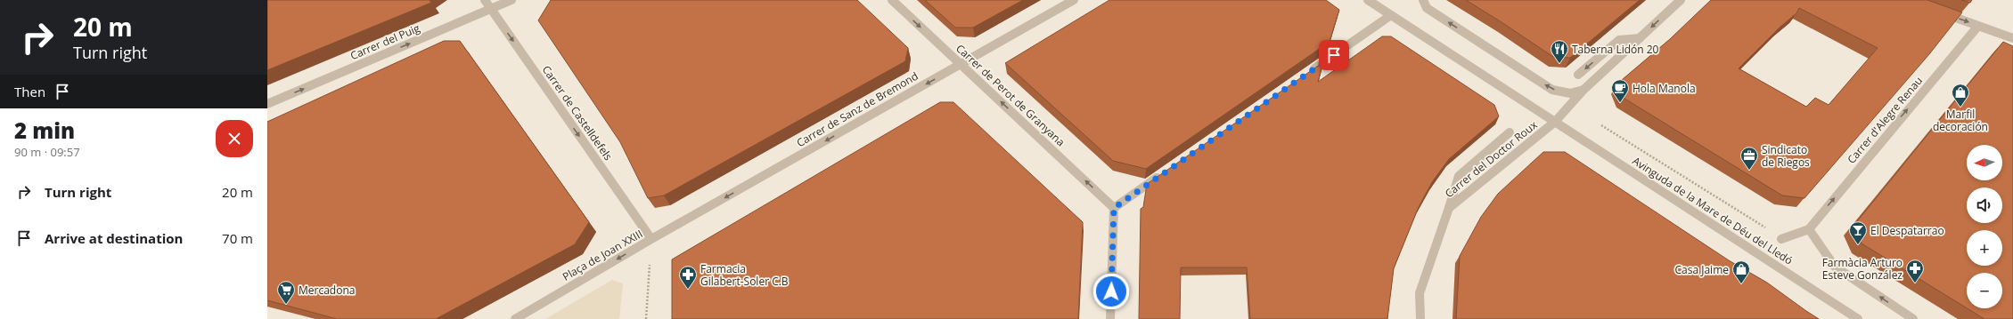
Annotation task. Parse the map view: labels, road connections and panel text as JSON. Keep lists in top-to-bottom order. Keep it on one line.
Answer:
{"streets":{"street":["Carrer del Puig","Carrer de Perot de Granyana","Carrer de Sanz de Bremond","Carrer de Castelldefels","Carrer d'Alegre Renau","Carrer del Doctor Roux","Avinguda de la Mare de Déu del Lledó","Plaça de Joan XXIII"]},"crossings":[["Carrer del Puig","Carrer de Castelldefels"],["Carrer de Perot de Granyana","Carrer de Sanz de Bremond"],["Carrer de Sanz de Bremond","Carrer de Castelldefels"],["Carrer de Sanz de Bremond","Plaça de Joan XXIII"],["Carrer de Castelldefels","Plaça de Joan XXIII"],["Carrer d'Alegre Renau","Avinguda de la Mare de Déu del Lledó"],["Carrer del Doctor Roux","Avinguda de la Mare de Déu del Lledó"]],"one_way":["Carrer del Puig","Carrer de Sanz de Bremond","Carrer de Castelldefels","Carrer d'Alegre Renau","Plaça de Joan XXIII"],"places":{"restaurant":["Taberna Lidón 20"],"cafe":["Hola Manola"],"shop":["Marfil decoración","Casa Jaime"],"office":["Sindicato de Riegos"],"bar":["El Despatarrao"],"pharmacy":["Farmàcia Arturo Esteve González","Farmacia Gilabert-Soler C.B"],"supermarket":["Mercadona"]},"north":"left","page":{"turn":["20 m","Turn right"],"then":"Then","heading":["2 min","90 m · 09:57"],"map_buttons":["+","−"],"list":[{"name":"Turn right","value":"20 m"},{"name":"Arrive at destination","value":"70 m"}]}}
